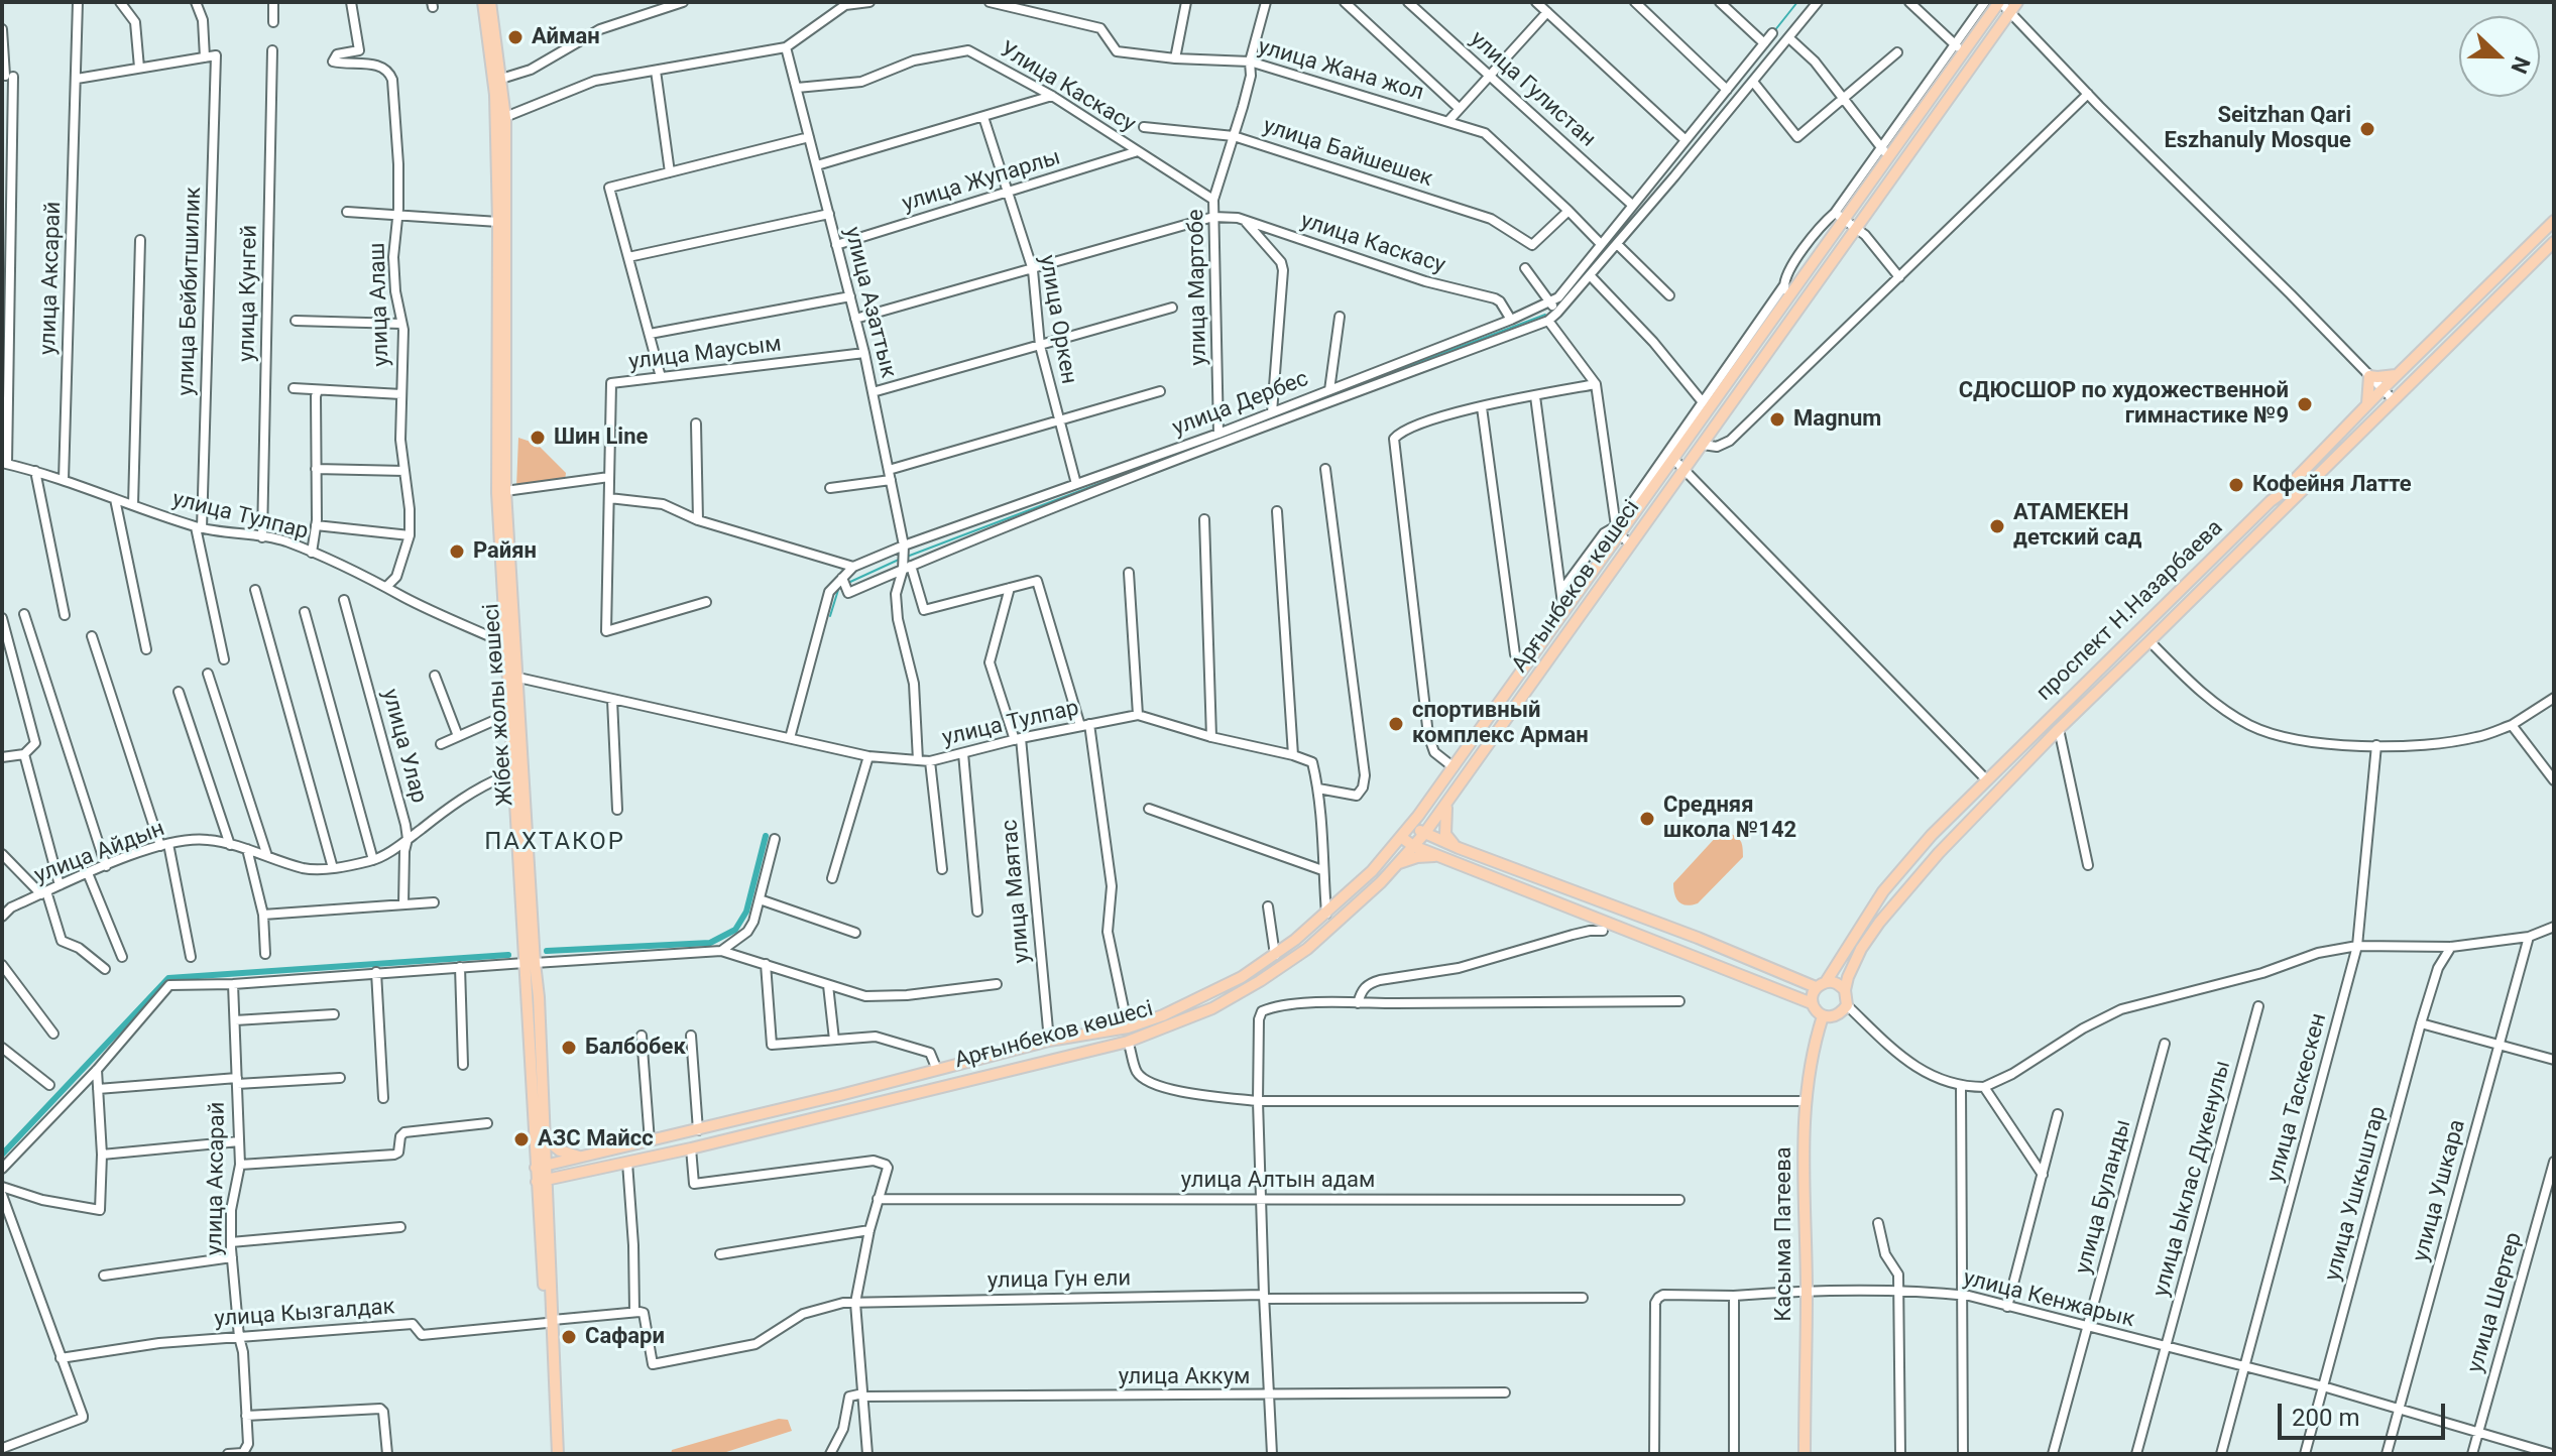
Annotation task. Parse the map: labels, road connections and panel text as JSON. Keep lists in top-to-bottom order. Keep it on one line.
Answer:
{"streets":{"main road":["Арғынбеков көшесі","проспект Н.Назарбаева","Жібек жолы көшесі","Касыма Патеева"],"street":["улица Жана жол","Улица Каскасу","улица Гулистан","улица Байшешек","улица Жупарлы","улица Каскасу","улица Аксарай","улица Мартобе","улица Бейбитшилик","улица Кунгей","улица Азаттык","улица Алаш","улица Оркен","улица Маусым","улица Дербес","улица Тулпар","улица Улар","улица Айдын","улица Маятас","улица Таскескен","улица Ыклас Дукенулы","улица Алтын адам","улица Ушкара","улица Ушкыштар","улица Буланды","улица Гун ели","улица Кенжарык","улица Шертер","улица Кызгалдак","улица Аккум"]},"crossings":[["улица Жана жол","улица Байшешек"],["улица Жана жол","улица Мартобе"],["улица Жана жол","улица Дербес"],["Улица Каскасу","улица Жупарлы"],["Улица Каскасу","улица Мартобе"],["Улица Каскасу","улица Азаттык"],["улица Гулистан","улица Дербес"],["улица Байшешек","улица Мартобе"],["улица Жупарлы","улица Азаттык"],["улица Жупарлы","улица Оркен"],["улица Каскасу","улица Мартобе"],["улица Каскасу","улица Дербес"],["улица Аксарай","улица Тулпар"],["улица Аксарай","улица Кызгалдак"],["улица Мартобе","улица Дербес"],["улица Бейбитшилик","улица Тулпар"],["улица Кунгей","улица Тулпар"],["улица Азаттык","улица Маусым"],["улица Азаттык","улица Дербес"],["улица Алаш","улица Тулпар"],["улица Оркен","улица Дербес"],["улица Тулпар","Жібек жолы көшесі"],["улица Тулпар","улица Маятас"],["Арғынбеков көшесі","Жібек жолы көшесі"],["Арғынбеков көшесі","улица Маятас"],["проспект Н.Назарбаева","Касыма Патеева"],["Жібек жолы көшесі","улица Айдын"],["Жібек жолы көшесі","улица Кызгалдак"],["улица Улар","улица Айдын"],["улица Таскескен","улица Кенжарык"],["улица Ыклас Дукенулы","улица Кенжарык"],["улица Ушкара","улица Кенжарык"],["улица Ушкыштар","улица Кенжарык"],["улица Буланды","улица Кенжарык"],["Касыма Патеева","улица Кенжарык"],["улица Кенжарык","улица Шертер"]],"districts":["ПАХТАКОР"],"places":["Айман","Seitzhan Qari Eszhanuly Mosque","СДЮСШОР по художественной гимнастике №9","Magnum","Шин Line","Кофейня Латте","АТАМЕКЕН детский сад","Райян","спортивный комплекс Арман","Средняя школа №142","Балбобек","АЗС Майсс","Сафари"],"scale_bar":"200 m","north":"right"}
